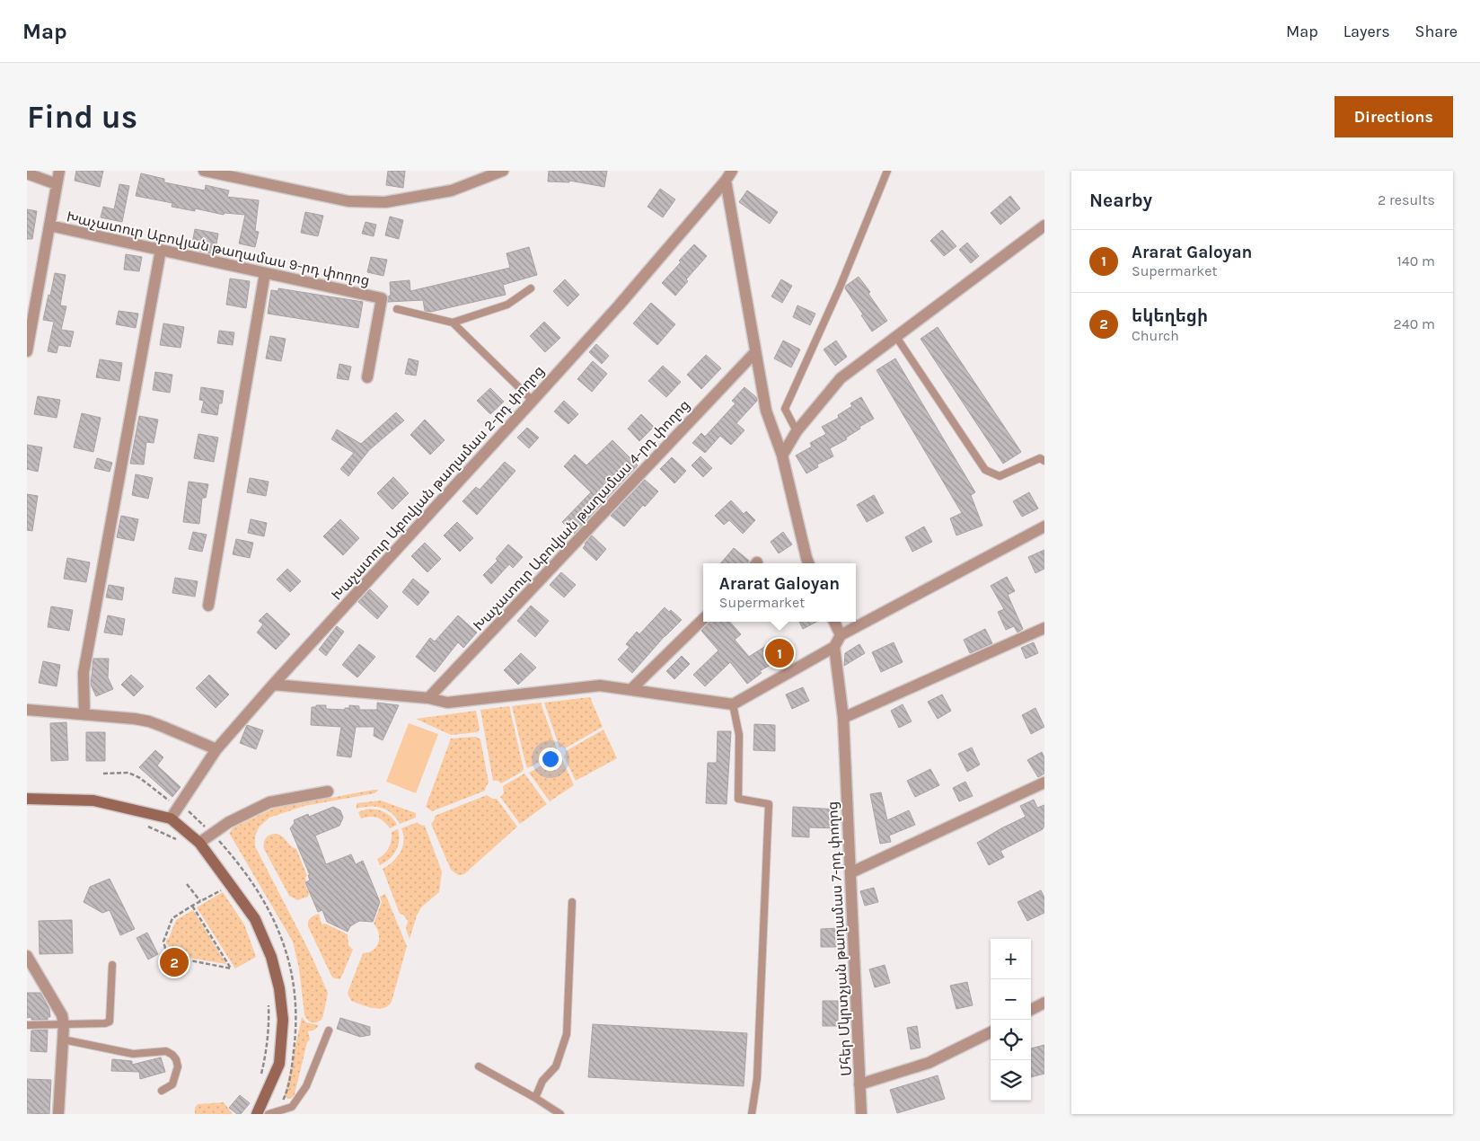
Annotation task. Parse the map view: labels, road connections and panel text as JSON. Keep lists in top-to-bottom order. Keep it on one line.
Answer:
{"streets":{"street":["Խաչատուր Աբովյան թաղամաս 9-րդ փողոց","Խաչատուր Աբովյան թաղամաս 2-րդ փողոց","Խաչատուր Աբովյան թաղամաս 4-րդ փողոց","Մհեր Մկրտչյան թաղամաս 7-րդ փողոց"]},"page":{"header":"Map","nav":["Map","Layers","Share"],"buttons":"Directions","title":"Find us","heading":["Nearby","2 results"],"list":[{"mark":"1","name":"Ararat Galoyan","note":"Supermarket","value":"140 m"},{"mark":"2","name":"եկեղեցի","note":"Church","value":"240 m"}],"popup":["Ararat Galoyan","Supermarket"],"pins":["1","2"],"map_buttons":["+","−"]}}
